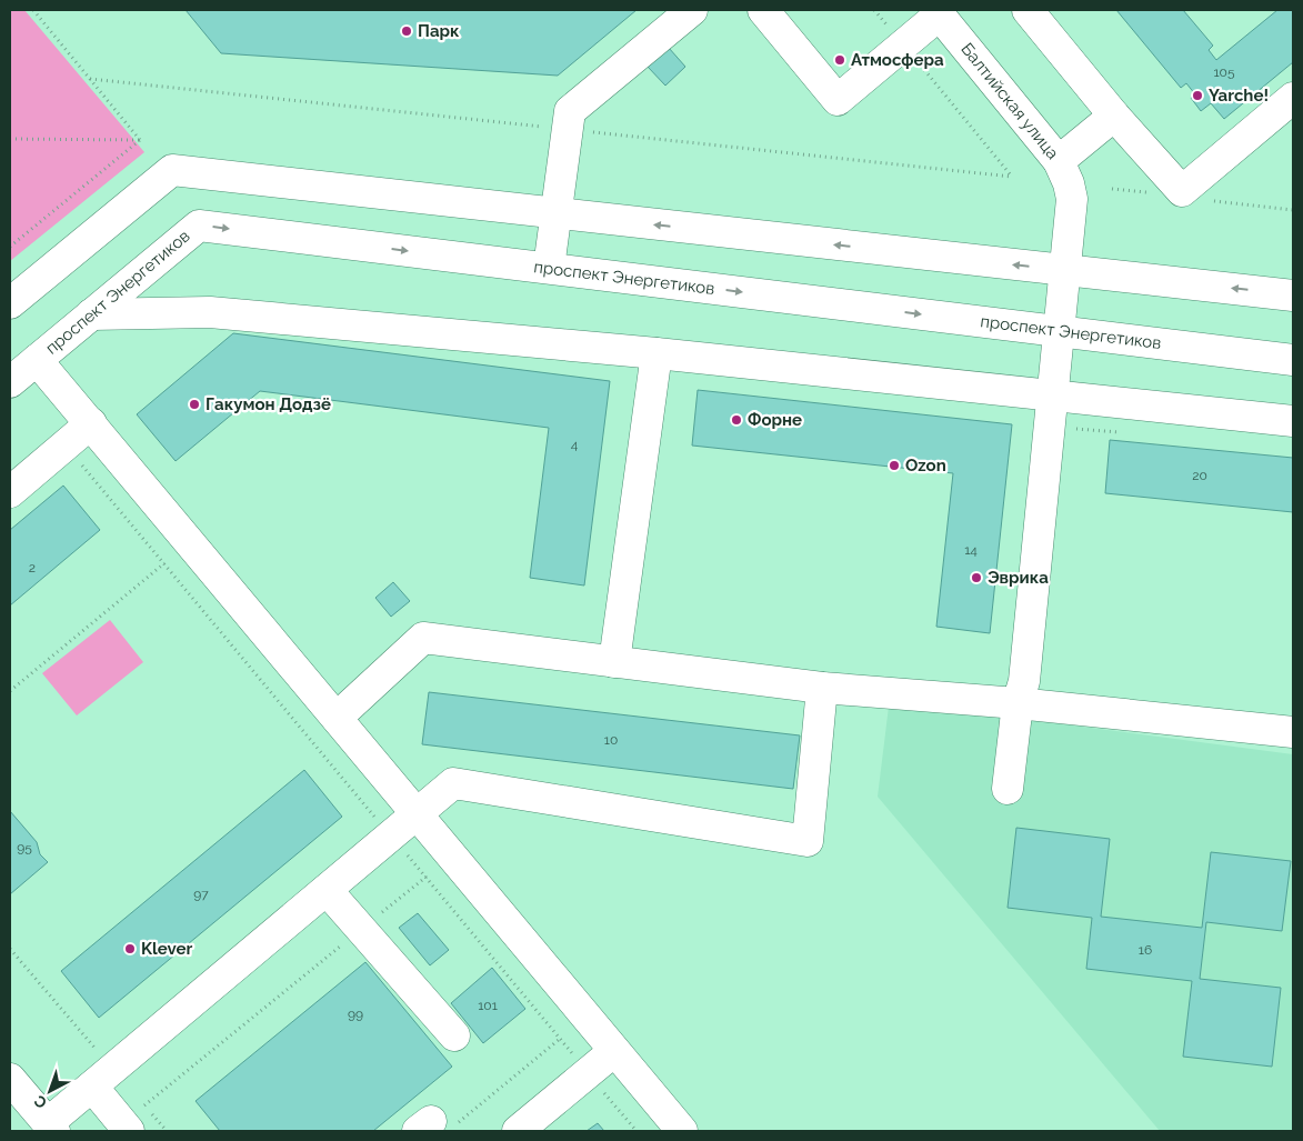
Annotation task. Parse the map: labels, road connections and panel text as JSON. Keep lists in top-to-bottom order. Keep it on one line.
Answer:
{"streets":{"street":["Балтийская улица","проспект Энергетиков"]},"crossings":[["Балтийская улица","проспект Энергетиков"]],"places":["Парк","Атмосфера","Yarche!","Гакумон Додзё","Форне","Ozon","Эврика","Klever"],"house_numbers":["105","4","20","14","2","10","95","97","16","101","99"],"north":"bottom left"}
